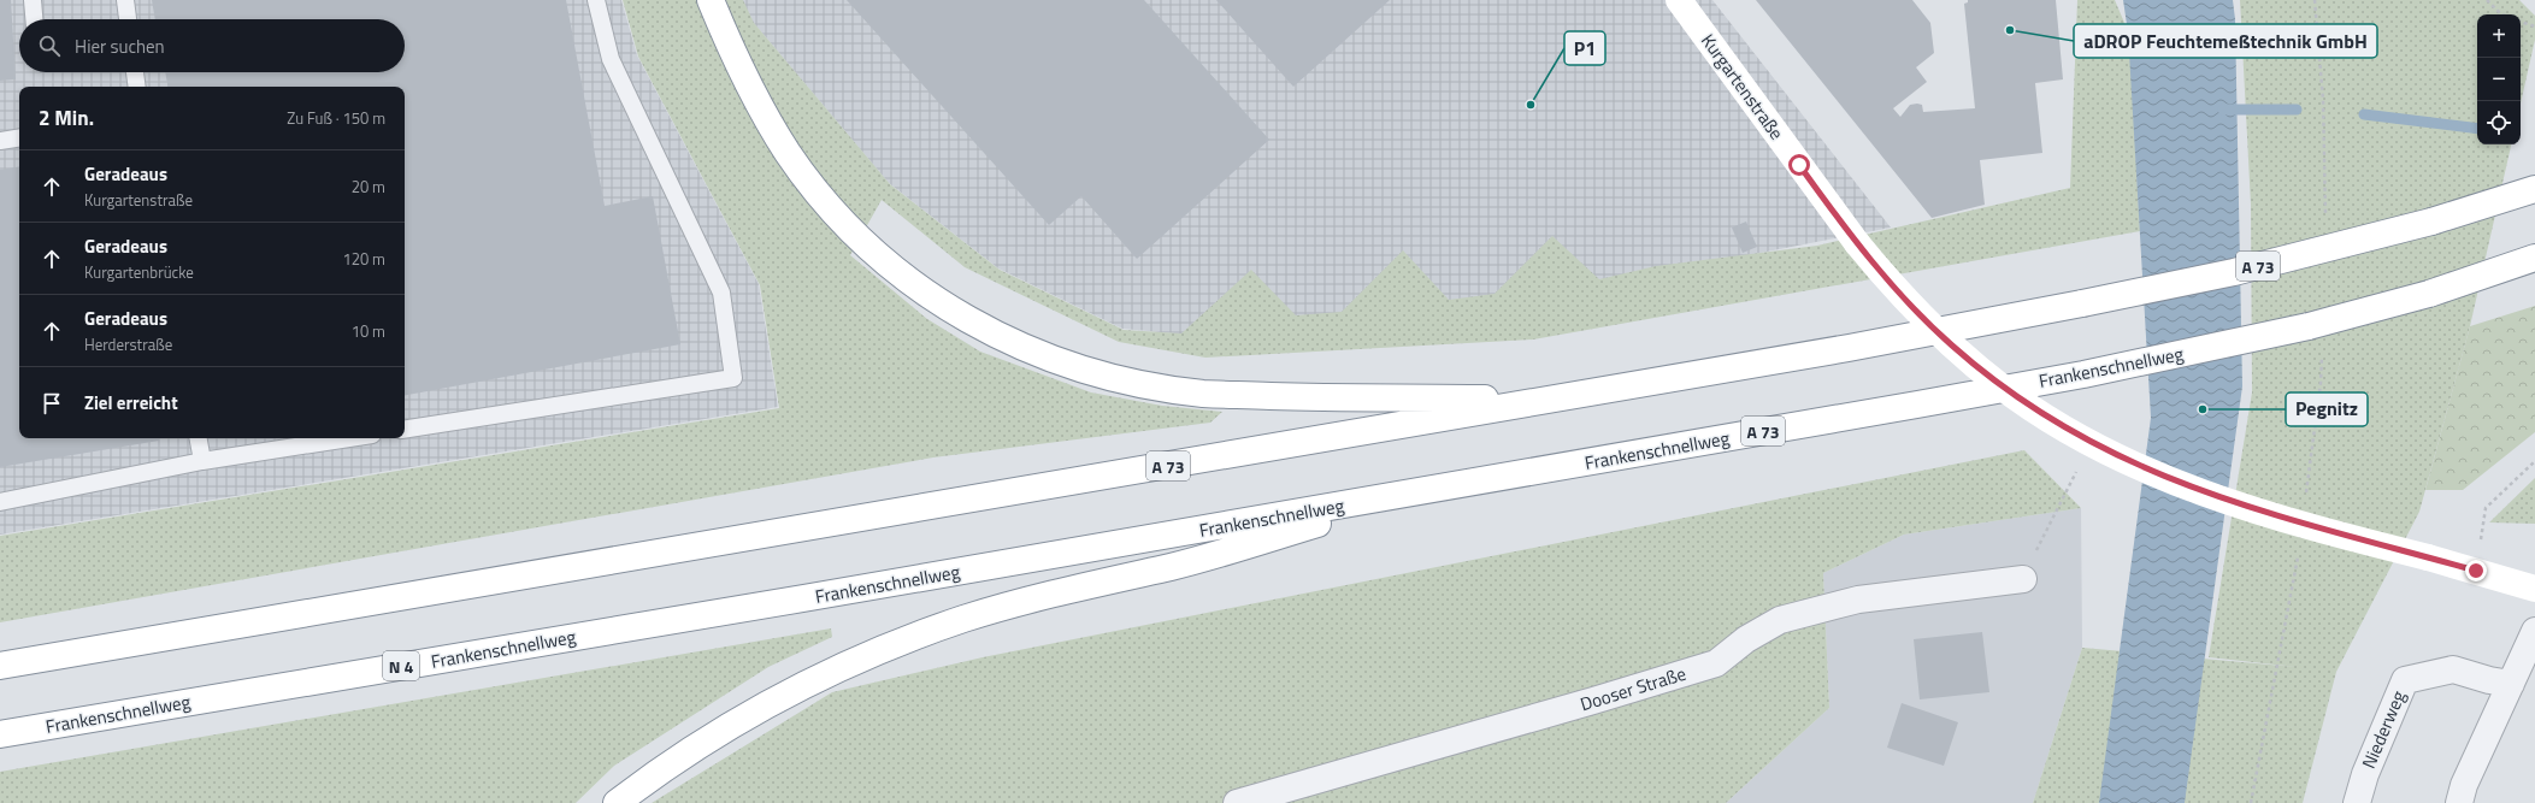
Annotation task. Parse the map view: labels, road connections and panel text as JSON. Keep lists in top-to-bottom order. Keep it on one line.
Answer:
{"streets":{"main road":["Kurgartenstraße","A 73","Frankenschnellweg","N 4"],"street":["Dooser Straße","Niederweg"]},"places":["aDROP Feuchtemeßtechnik GmbH","P1","Pegnitz"],"page":{"map_buttons":["+","−"],"search":"Hier suchen","heading":["2 Min.","Zu Fuß · 150 m"],"list":[["Geradeaus","Kurgartenstraße","20 m"],["Geradeaus","Kurgartenbrücke","120 m"],["Geradeaus","Herderstraße","10 m"],"Ziel erreicht"]}}
